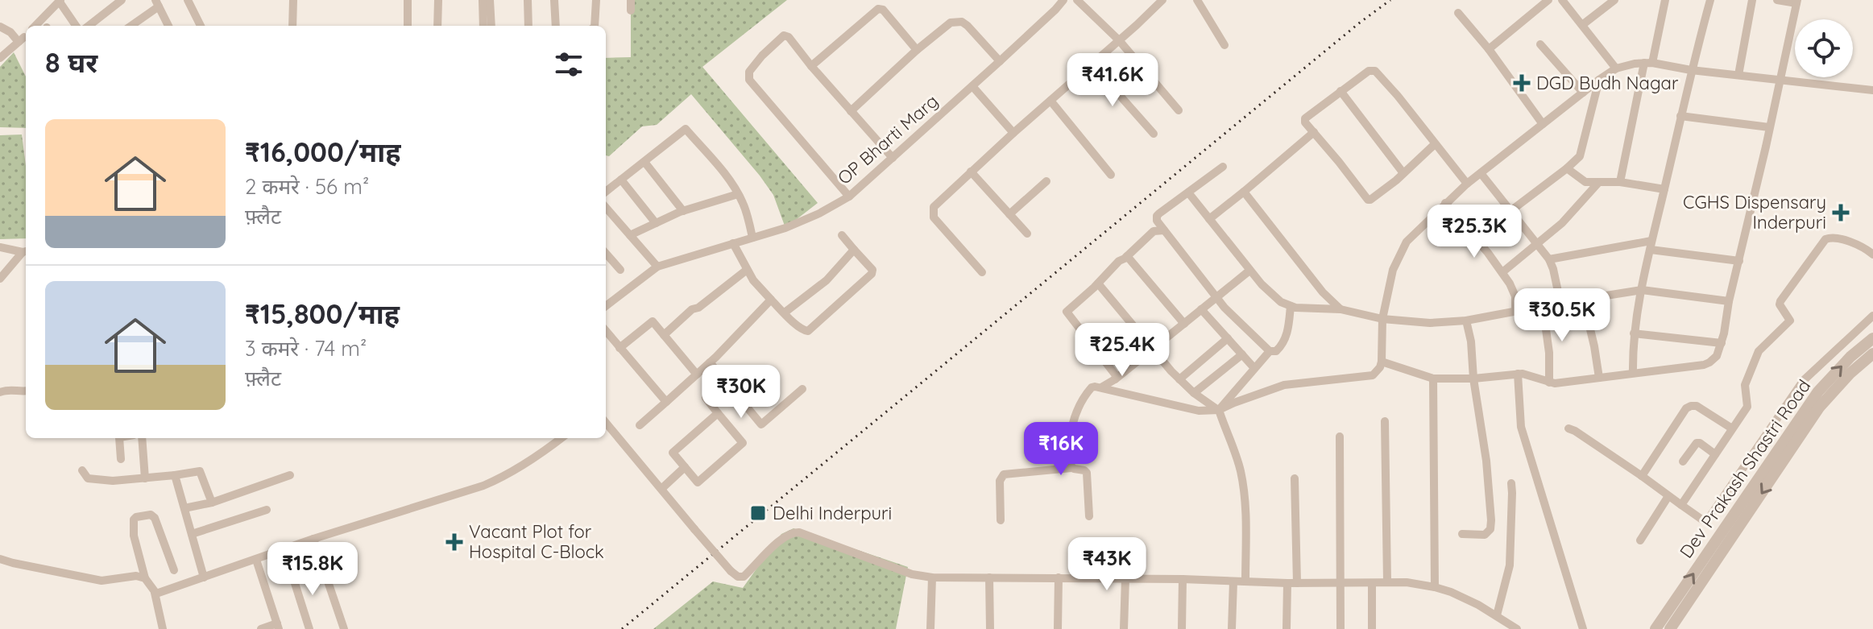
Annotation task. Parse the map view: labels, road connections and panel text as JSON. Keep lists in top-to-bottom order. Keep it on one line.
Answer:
{"streets":{"street":["OP Bharti Marg","Dev Prakash Shastri Road"]},"places":{"health":["DGD Budh Nagar","CGHS Dispensary Inderpuri","Vacant Plot for Hospital C-Block"],"transit":["Delhi Inderpuri"]},"page":{"heading":"8 घर","price":["₹41.6K","₹25.3K","₹30.5K","₹25.4K","₹30K","₹16K","₹43K","₹15.8K"],"list":[{"name":"₹16,000/माह","note":"2 कमरे · 56 m² · फ़्लैट"},{"name":"₹15,800/माह","note":"3 कमरे · 74 m² · फ़्लैट"}]}}
